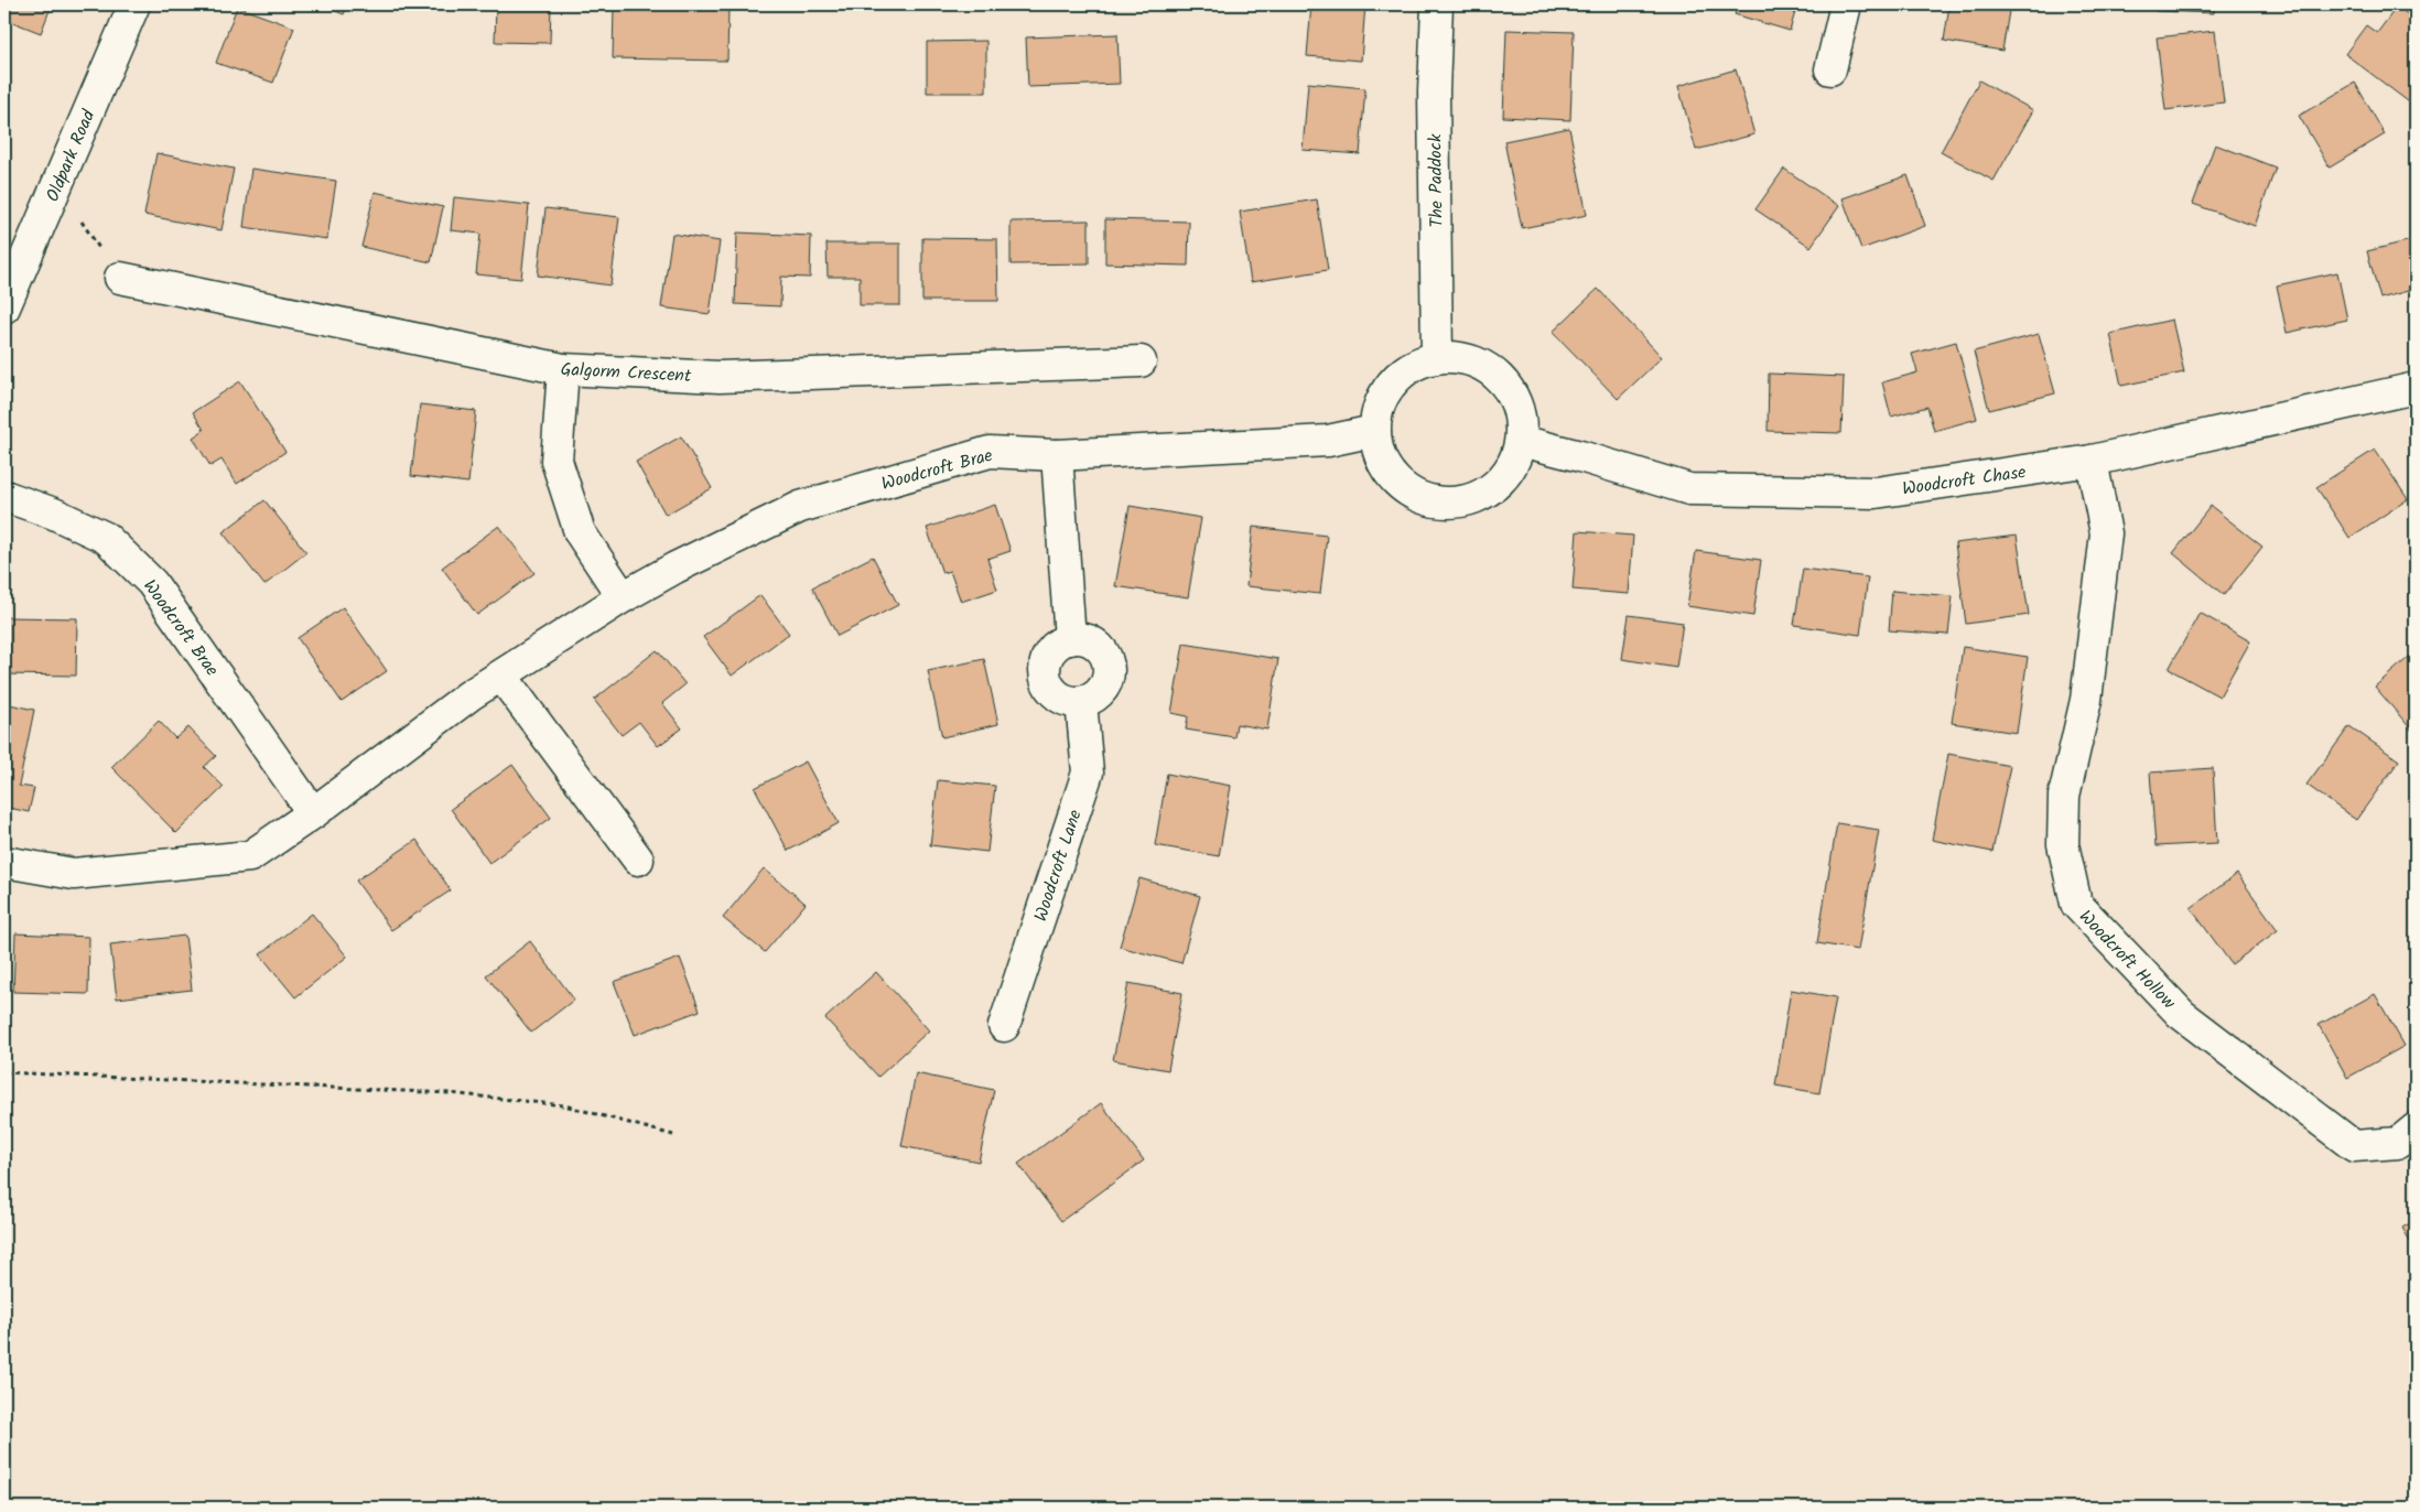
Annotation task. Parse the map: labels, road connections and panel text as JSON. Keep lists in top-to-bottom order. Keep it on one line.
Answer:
{"streets":{"street":["Oldpark Road","The Paddock","Galgorm Crescent","Woodcroft Brae","Woodcroft Chase","Woodcroft Lane","Woodcroft Hollow"]},"crossings":[["The Paddock","Woodcroft Brae"],["The Paddock","Woodcroft Chase"],["Woodcroft Brae","Woodcroft Chase"],["Woodcroft Chase","Woodcroft Hollow"]]}
